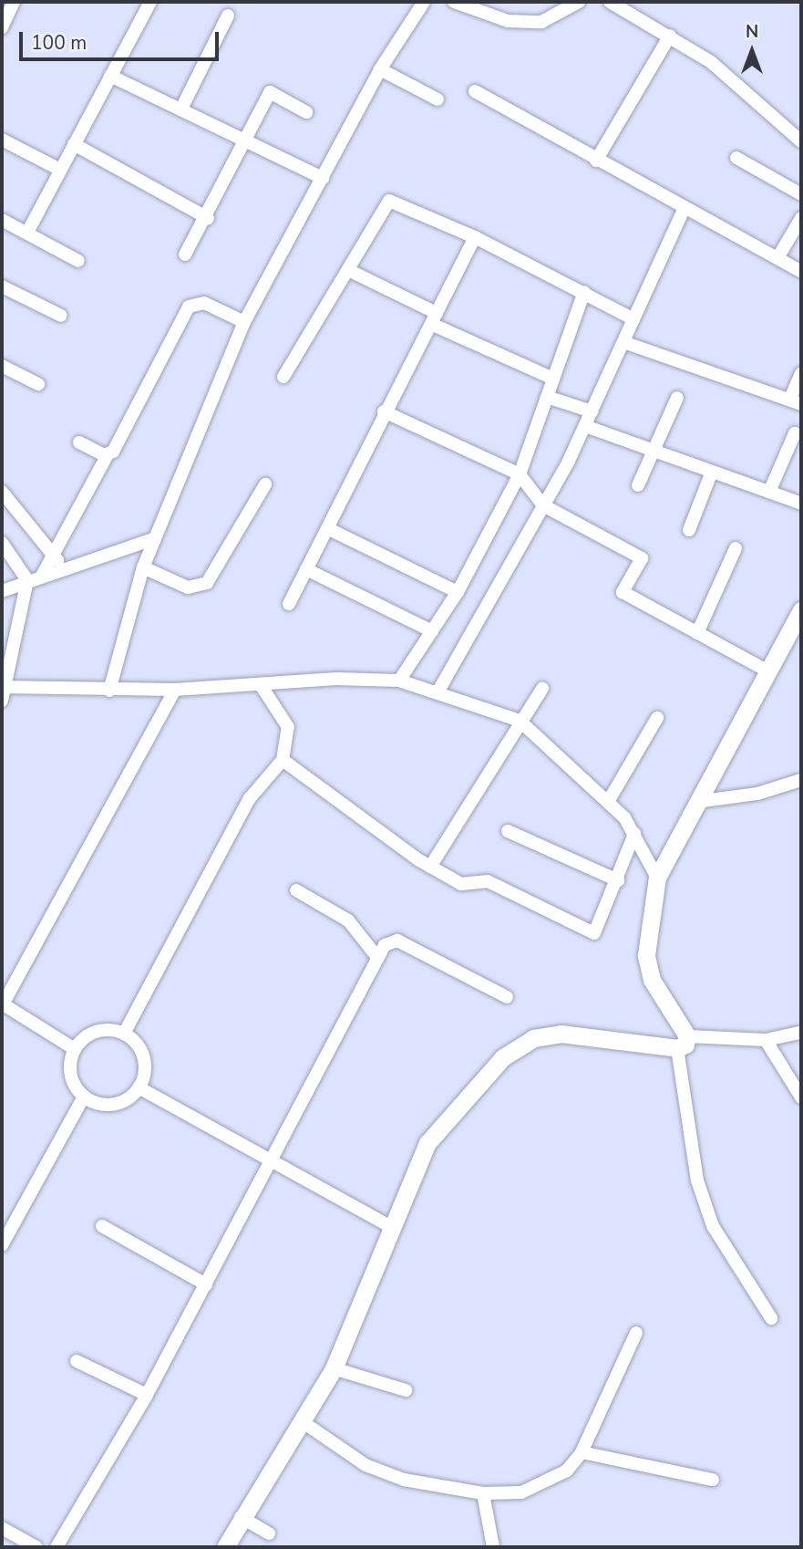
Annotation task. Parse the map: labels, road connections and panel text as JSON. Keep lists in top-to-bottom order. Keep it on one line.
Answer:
{"scale_bar":"100 m","north":"top"}
